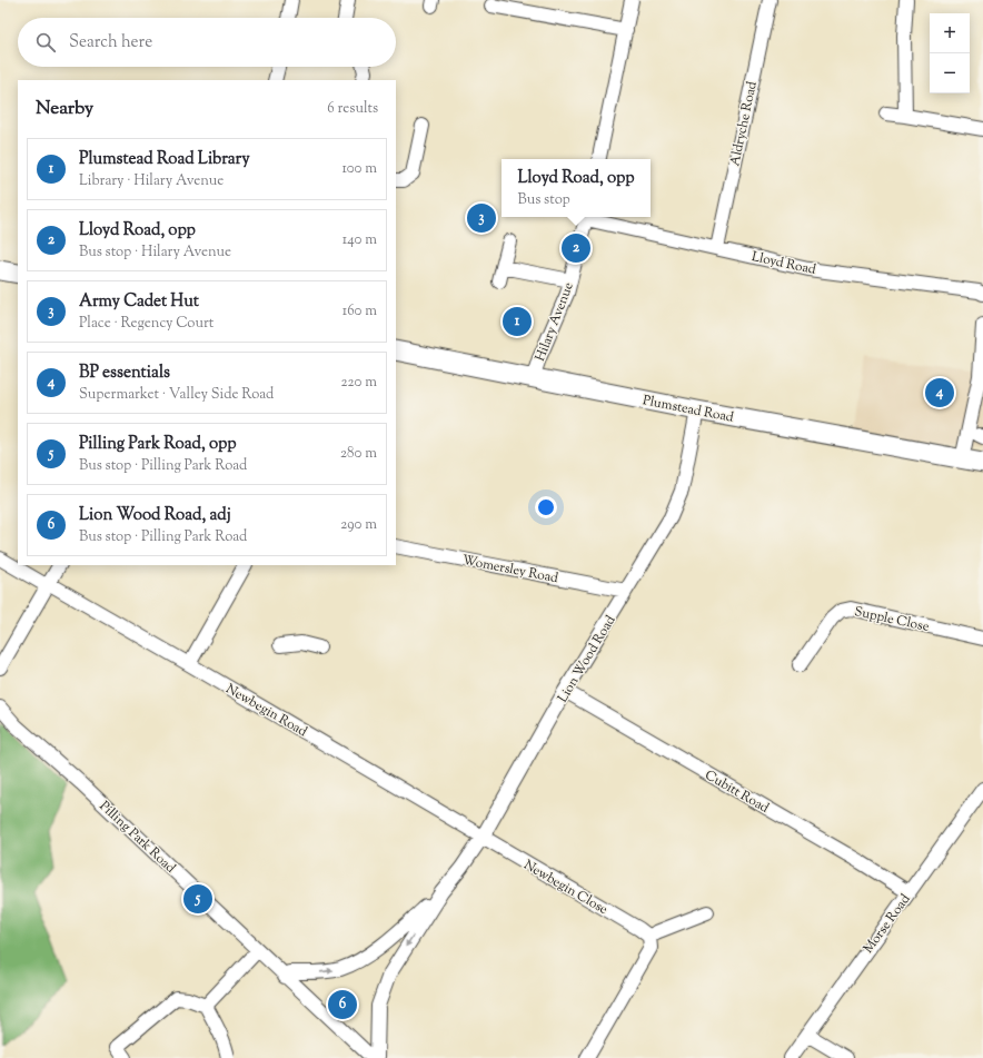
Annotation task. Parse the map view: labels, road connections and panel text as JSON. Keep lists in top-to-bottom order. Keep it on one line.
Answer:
{"streets":{"main road":["Plumstead Road"],"street":["Aldryche Road","Lloyd Road","Hilary Avenue","Womersley Road","Supple Close","Lion Wood Road","Newbegin Road","Cubitt Road","Pilling Park Road","Newbegin Close","Morse Road"]},"crossings":[["Aldryche Road","Lloyd Road"],["Hilary Avenue","Plumstead Road"],["Plumstead Road","Lion Wood Road"],["Womersley Road","Lion Wood Road"],["Lion Wood Road","Newbegin Road"],["Lion Wood Road","Cubitt Road"],["Lion Wood Road","Pilling Park Road"],["Lion Wood Road","Newbegin Close"],["Newbegin Road","Newbegin Close"],["Cubitt Road","Morse Road"]],"page":{"map_buttons":["+","−"],"search":"Search here","heading":["Nearby","6 results"],"list":[{"mark":"1","name":"Plumstead Road Library","note":"Library · Hilary Avenue","value":"100 m"},{"mark":"2","name":"Lloyd Road, opp","note":"Bus stop · Hilary Avenue","value":"140 m"},{"mark":"3","name":"Army Cadet Hut","note":"Place · Regency Court","value":"160 m"},{"mark":"4","name":"BP essentials","note":"Supermarket · Valley Side Road","value":"220 m"},{"mark":"5","name":"Pilling Park Road, opp","note":"Bus stop · Pilling Park Road","value":"280 m"},{"mark":"6","name":"Lion Wood Road, adj","note":"Bus stop · Pilling Park Road","value":"290 m"}],"popup":["Lloyd Road, opp","Bus stop"],"pins":["3","2","1","4","5","6"]}}
